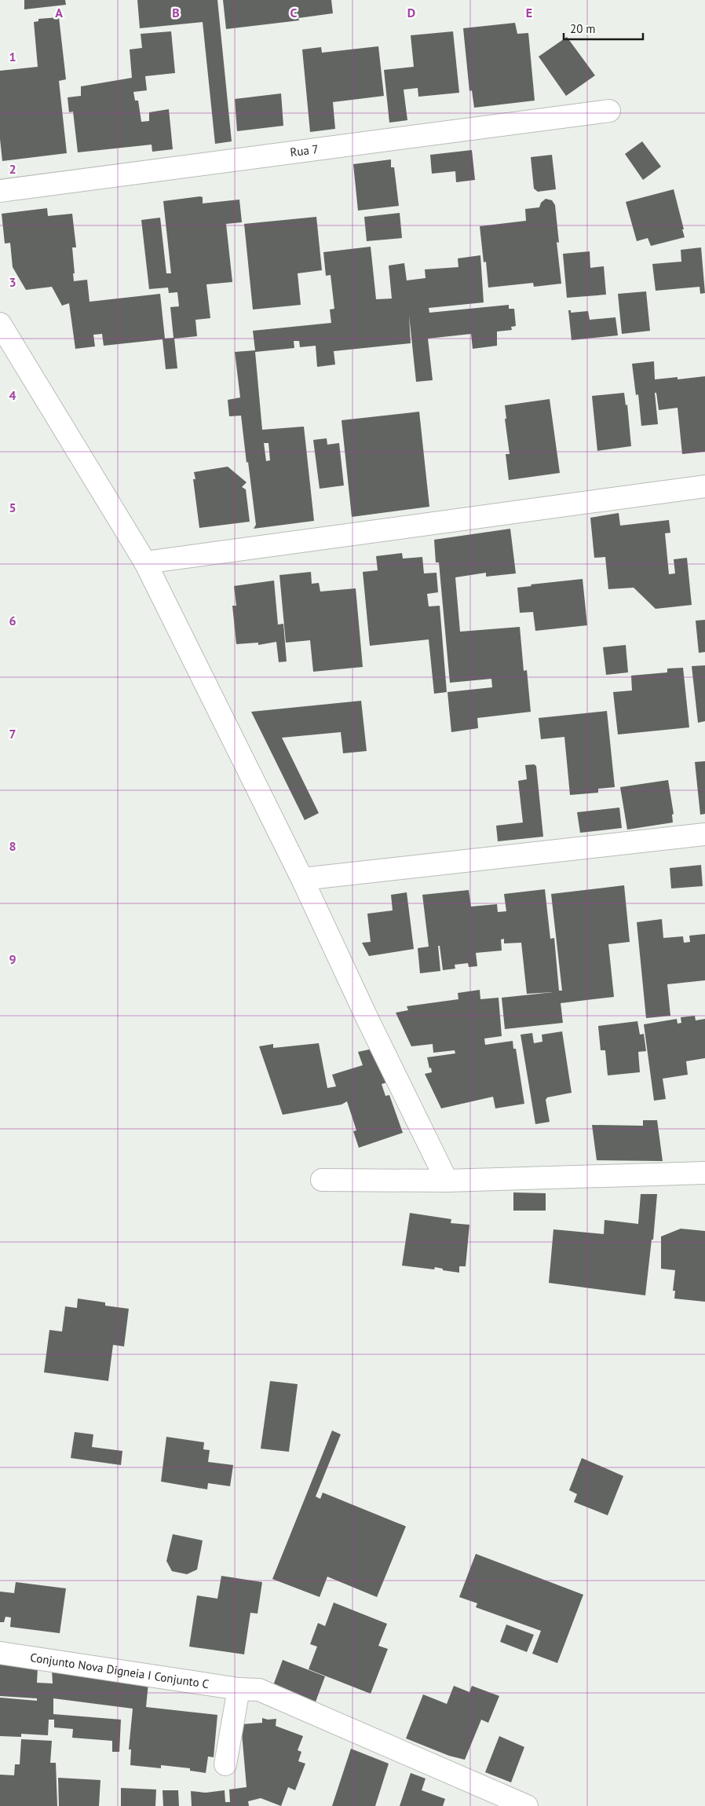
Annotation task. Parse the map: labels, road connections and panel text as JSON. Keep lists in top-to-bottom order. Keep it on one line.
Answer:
{"streets":{"street":["Rua 7","Conjunto Nova Digneia I Conjunto C"]},"scale_bar":"20 m","grid":{"columns":["A","B","C","D","E"],"rows":["1","2","3","4","5","6","7","8","9"]}}
